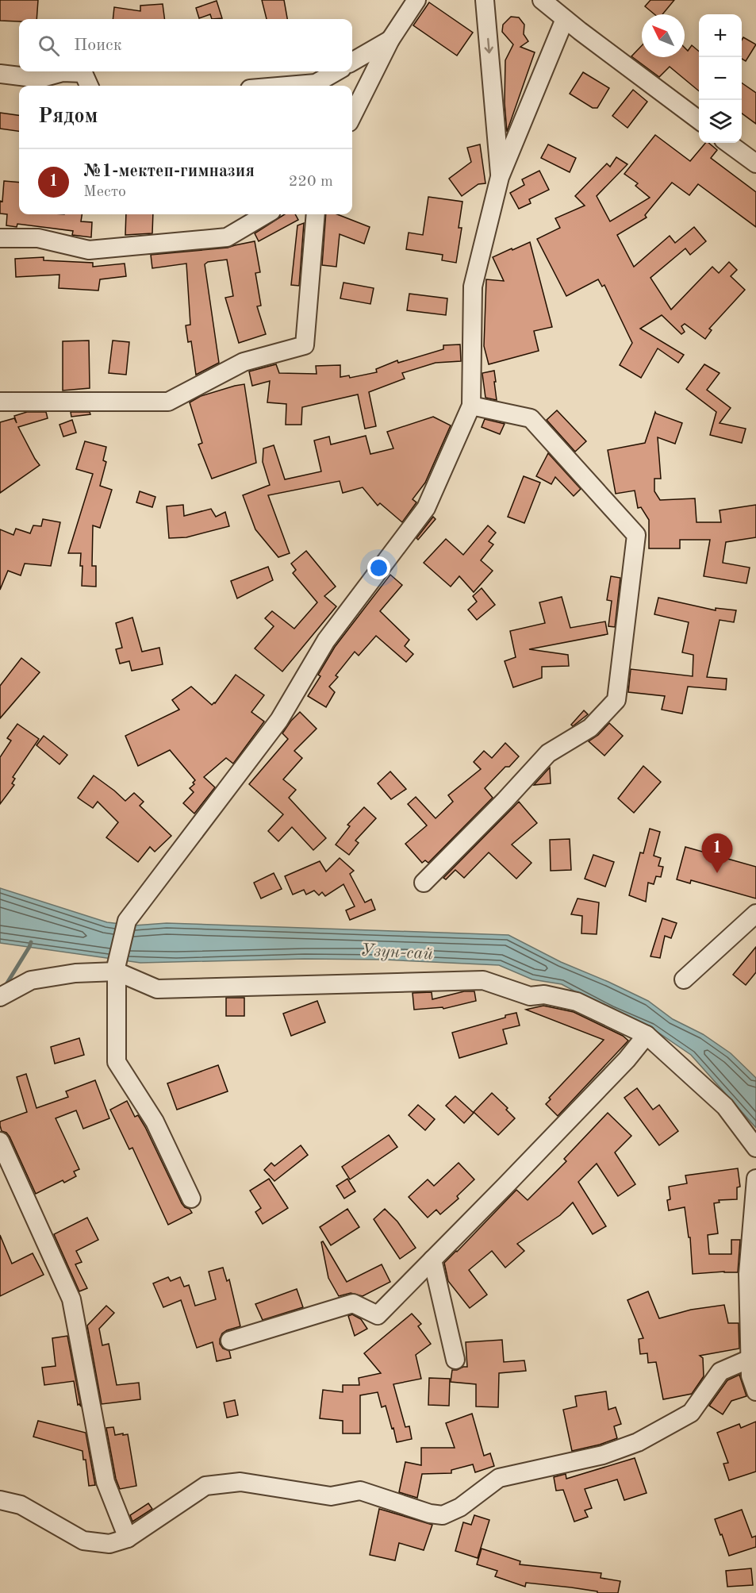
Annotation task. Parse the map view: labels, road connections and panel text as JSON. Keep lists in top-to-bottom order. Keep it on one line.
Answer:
{"water":["Узун-сай"],"north":"top left","page":{"map_buttons":["+","−"],"search":"Поиск","heading":"Рядом","list":[{"mark":"1","name":"№1-мектеп-гимназия","note":"Место","value":"220 m"}],"pins":"1"}}
